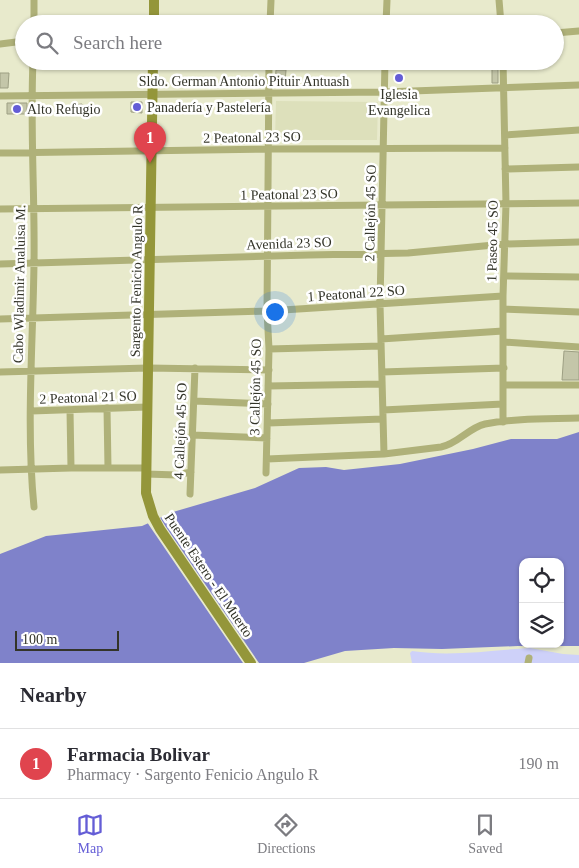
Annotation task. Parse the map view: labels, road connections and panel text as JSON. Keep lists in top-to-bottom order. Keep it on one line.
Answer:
{"streets":{"street":["Sldo. German Antonio Pituir Antuash","2 Peatonal 23 SO","1 Peatonal 23 SO","2 Callejón 45 SO","1 Paseo 45 SO","Avenida 23 SO","Sargento Fenicio Angulo R","Cabo Wladimir Analuisa M.","1 Peatonal 22 SO","3 Callejón 45 SO","2 Peatonal 21 SO","4 Callejón 45 SO","Puente Estero - El Muerto"]},"crossings":[["Sldo. German Antonio Pituir Antuash","2 Callejón 45 SO"],["Sldo. German Antonio Pituir Antuash","1 Paseo 45 SO"],["Sldo. German Antonio Pituir Antuash","Sargento Fenicio Angulo R"],["Sldo. German Antonio Pituir Antuash","Cabo Wladimir Analuisa M."],["Sldo. German Antonio Pituir Antuash","3 Callejón 45 SO"],["2 Peatonal 23 SO","2 Callejón 45 SO"],["2 Peatonal 23 SO","1 Paseo 45 SO"],["2 Peatonal 23 SO","Sargento Fenicio Angulo R"],["2 Peatonal 23 SO","Cabo Wladimir Analuisa M."],["2 Peatonal 23 SO","3 Callejón 45 SO"],["1 Peatonal 23 SO","2 Callejón 45 SO"],["1 Peatonal 23 SO","1 Paseo 45 SO"],["1 Peatonal 23 SO","Sargento Fenicio Angulo R"],["1 Peatonal 23 SO","Cabo Wladimir Analuisa M."],["1 Peatonal 23 SO","3 Callejón 45 SO"],["2 Callejón 45 SO","Avenida 23 SO"],["2 Callejón 45 SO","1 Peatonal 22 SO"],["1 Paseo 45 SO","Avenida 23 SO"],["1 Paseo 45 SO","1 Peatonal 22 SO"],["Avenida 23 SO","Sargento Fenicio Angulo R"],["Avenida 23 SO","Cabo Wladimir Analuisa M."],["Avenida 23 SO","3 Callejón 45 SO"],["Sargento Fenicio Angulo R","1 Peatonal 22 SO"],["Sargento Fenicio Angulo R","2 Peatonal 21 SO"],["Sargento Fenicio Angulo R","Puente Estero - El Muerto"],["Cabo Wladimir Analuisa M.","1 Peatonal 22 SO"],["Cabo Wladimir Analuisa M.","2 Peatonal 21 SO"],["1 Peatonal 22 SO","3 Callejón 45 SO"]],"places":["Iglesia Evangelica","Panadería y Pastelería","Alto Refugio"],"scale_bar":"100 m","page":{"search":"Search here","pins":"1","scale":"100 m","heading":"Nearby","list":[{"mark":"1","name":"Farmacia Bolivar","note":"Pharmacy · Sargento Fenicio Angulo R","value":"190 m"}],"nav":["Map","Directions","Saved"]}}
